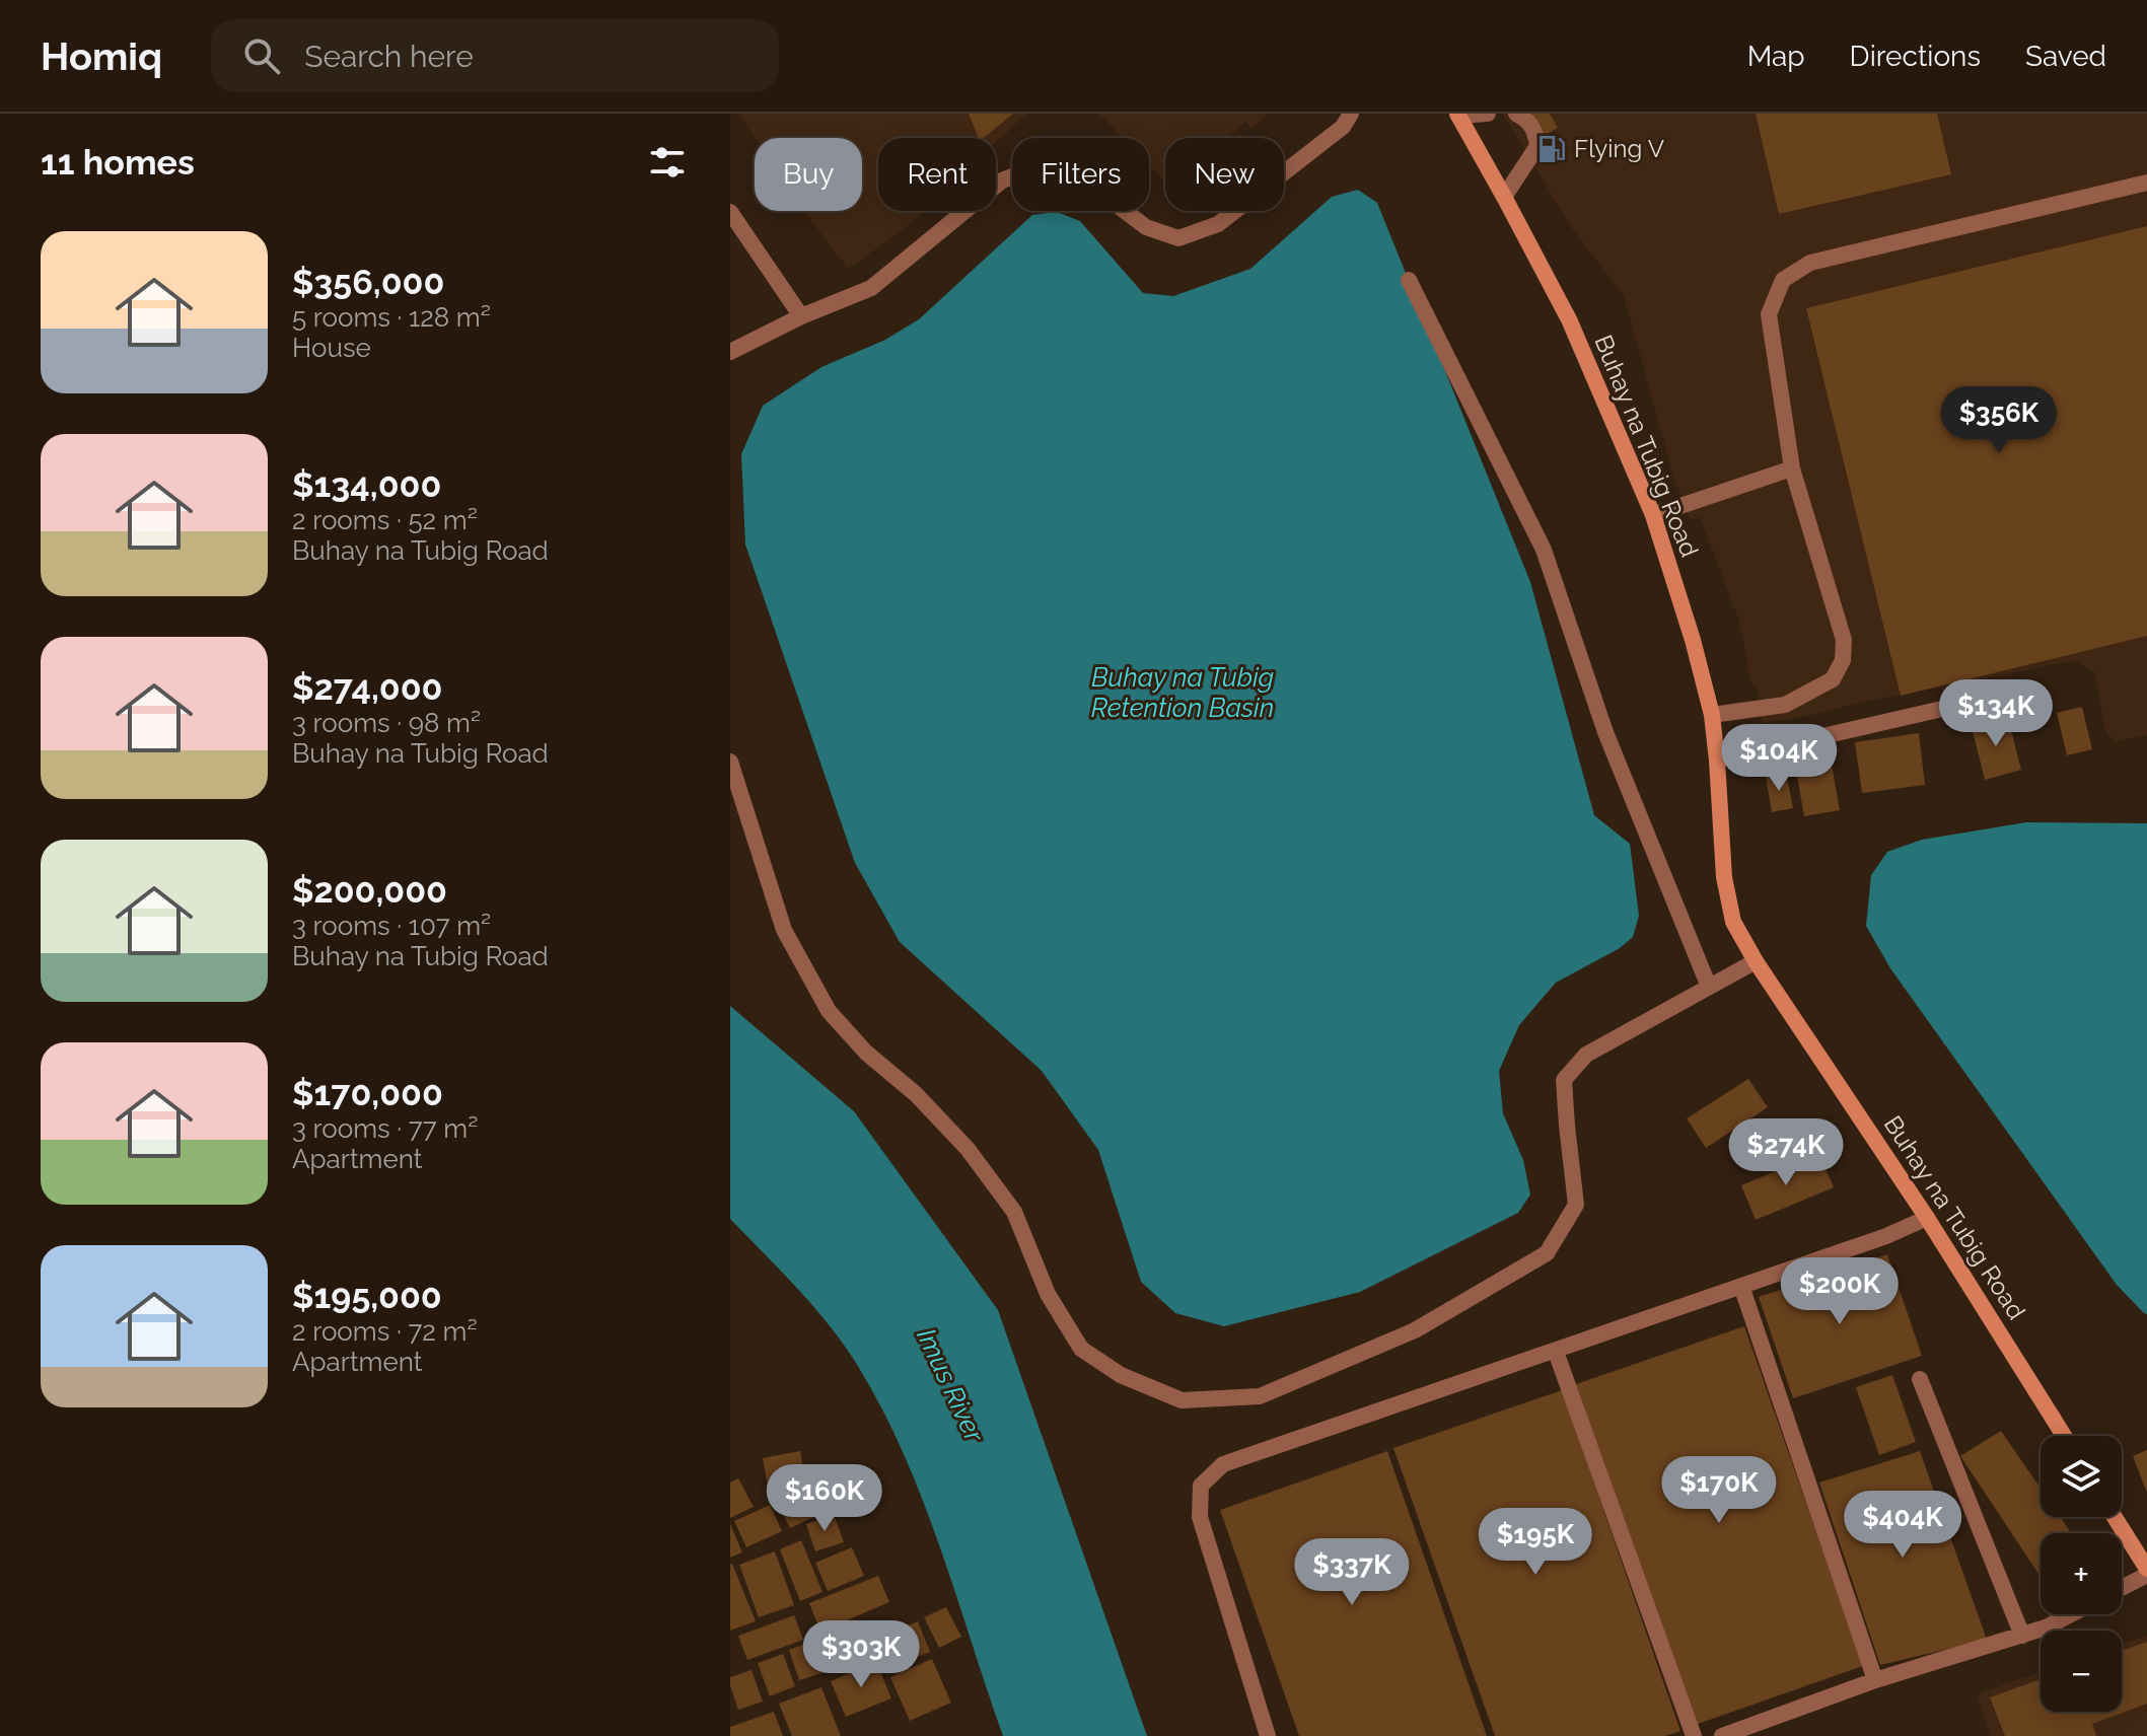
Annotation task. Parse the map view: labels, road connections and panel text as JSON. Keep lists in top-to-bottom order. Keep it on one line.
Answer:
{"streets":{"main road":["Buhay na Tubig Road"]},"water":["Buhay na Tubig Retention Basin","Imus River"],"places":{"fuel station":["Flying V"]},"page":{"header":"Homiq","search":"Search here","nav":["Map","Directions","Saved"],"heading":"11 homes","chip":["Buy","Rent","Filters","New"],"list":[{"name":"$356,000","note":"5 rooms · 128 m² · House"},{"name":"$134,000","note":"2 rooms · 52 m² · Buhay na Tubig Road"},{"name":"$274,000","note":"3 rooms · 98 m² · Buhay na Tubig Road"},{"name":"$200,000","note":"3 rooms · 107 m² · Buhay na Tubig Road"},{"name":"$170,000","note":"3 rooms · 77 m² · Apartment"},{"name":"$195,000","note":"2 rooms · 72 m² · Apartment"}],"price":["$356K","$134K","$104K","$274K","$200K","$170K","$160K","$404K","$195K","$337K","$303K"],"map_buttons":["+","−"]}}
